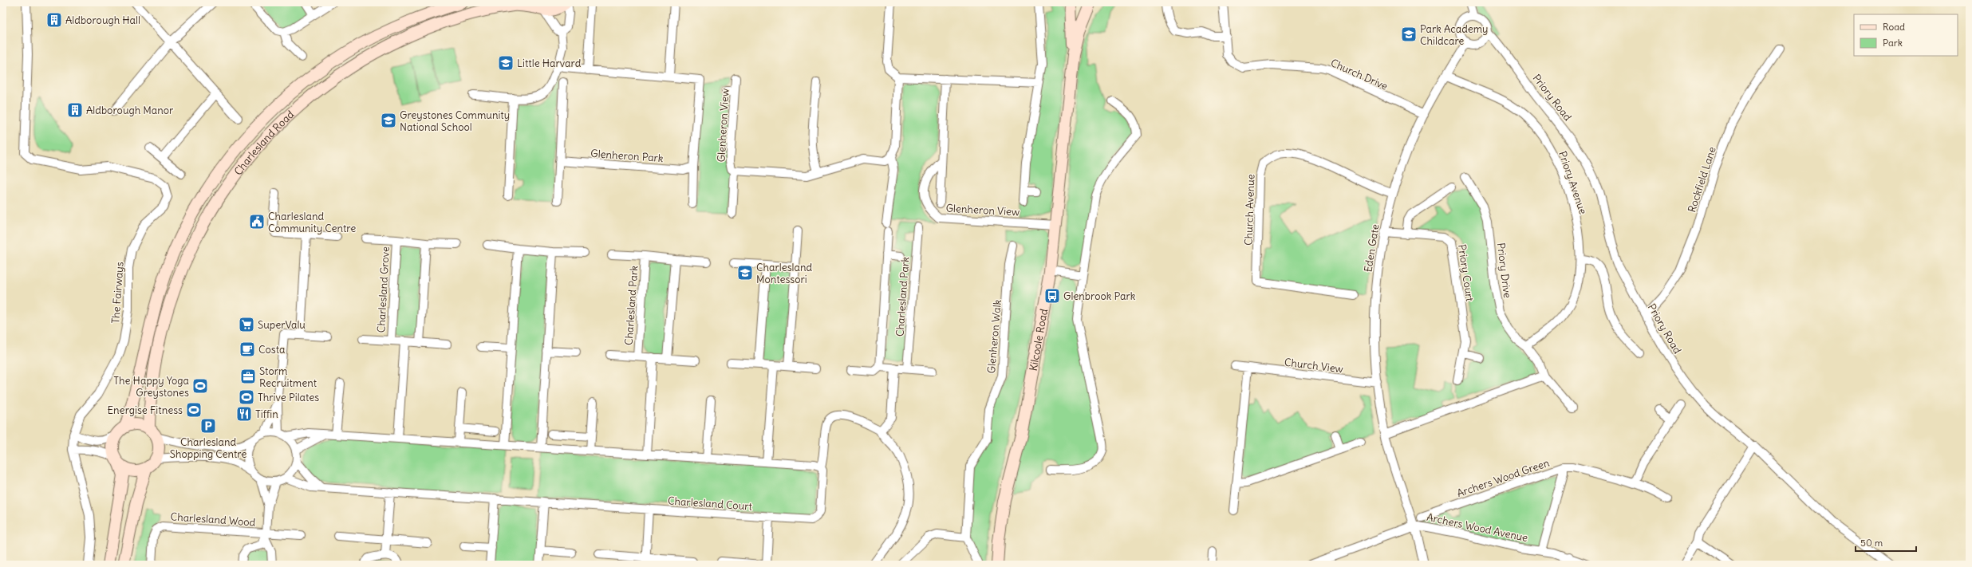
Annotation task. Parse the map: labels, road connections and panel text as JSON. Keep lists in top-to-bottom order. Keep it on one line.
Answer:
{"streets":{"main road":["Charlesland Road","Kilcoole Road"],"street":["Church Drive","Priory Road","Glenheron View","Glenheron Park","Rockfield Lane","Priory Avenue","Church Avenue","Eden Gate","Priory Drive","Priory Court","Charlesland Grove","The Fairways","Charlesland Park","Glenheron Walk","Church View","Archers Wood Green","Charlesland Court","Charlesland Wood","Archers Wood Avenue"]},"crossings":[["Church Drive","Eden Gate"],["Priory Road","Rockfield Lane"],["Priory Road","Eden Gate"],["Glenheron View","Charlesland Park"],["Glenheron View","Kilcoole Road"],["Priory Avenue","Eden Gate"],["Priory Avenue","Priory Drive"],["Church Avenue","Eden Gate"],["Eden Gate","Priory Court"],["Eden Gate","Church View"],["Eden Gate","Archers Wood Avenue"],["Archers Wood Green","Archers Wood Avenue"]],"places":{"building":["Aldborough Hall","Aldborough Manor"],"school or university":["Park Academy Childcare","Little Harvard","Greystones Community National School","Charlesland Montessori"],"public building":["Charlesland Community Centre"],"bus stop":["Glenbrook Park"],"supermarket":["SuperValu"],"cafe":["Costa"],"office":["Storm Recruitment"],"sports":["The Happy Yoga Greystones","Thrive Pilates","Energise Fitness"],"restaurant":["Tiffin"],"parking":["Charlesland Shopping Centre"]},"legend":["Road","Park"],"scale_bar":"50 m"}
